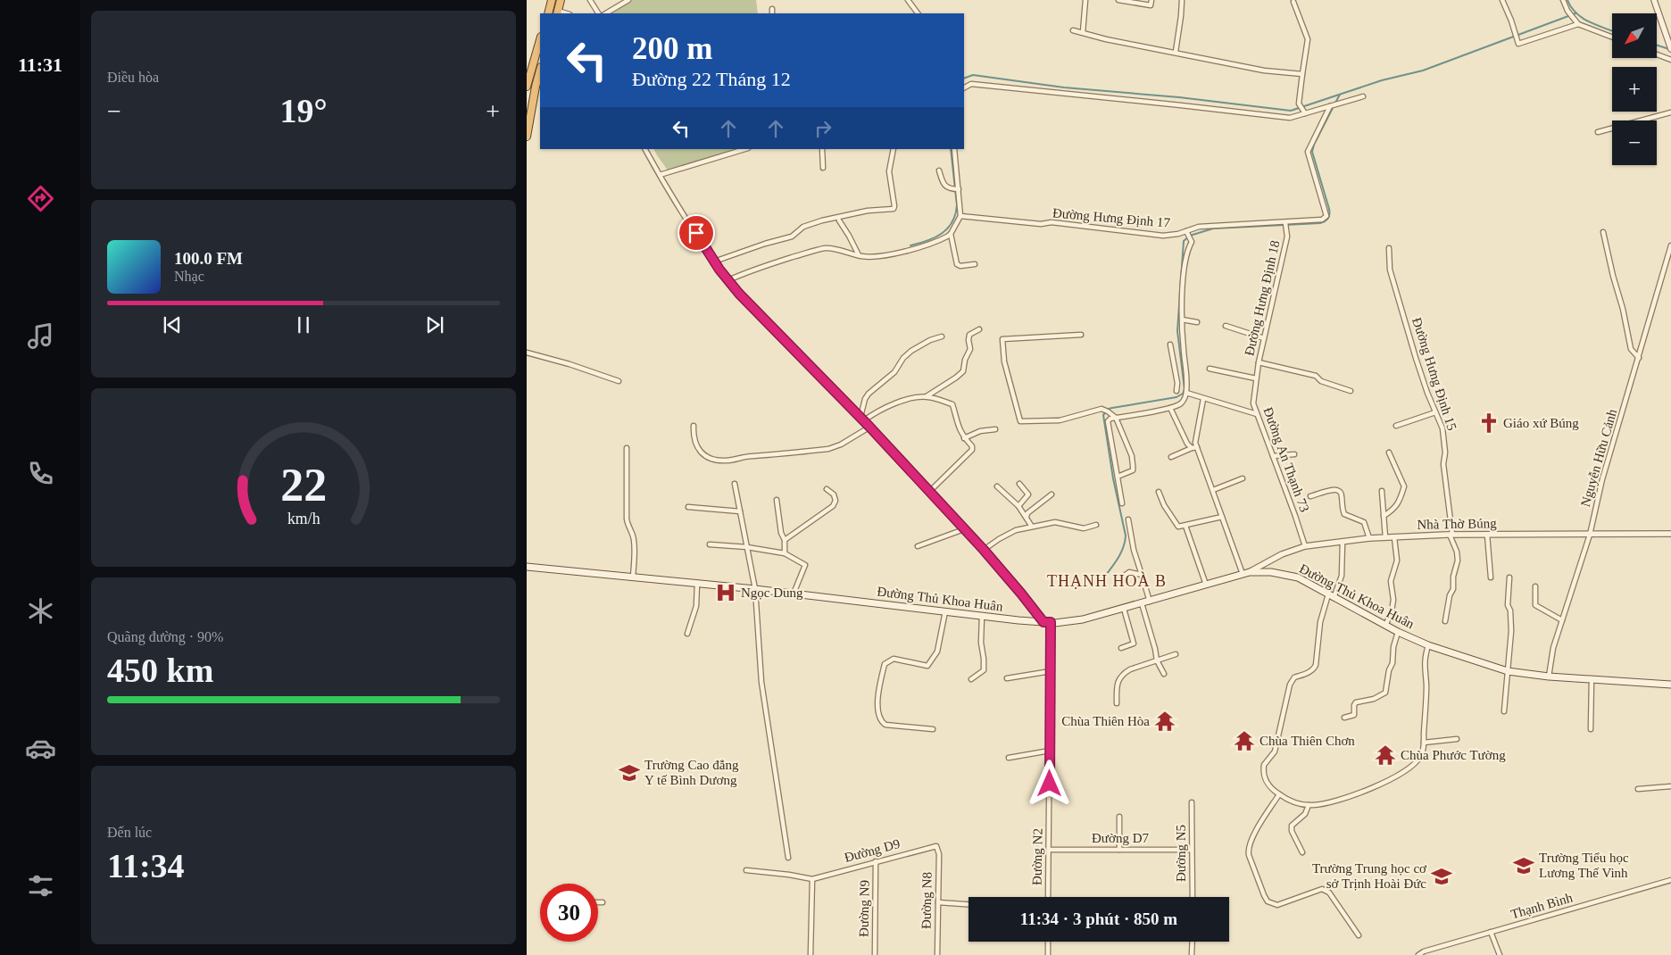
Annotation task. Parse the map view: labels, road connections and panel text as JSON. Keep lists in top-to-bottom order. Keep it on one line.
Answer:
{"streets":{"main road":["Đường Thủ Khoa Huân"],"street":["Đường Hưng Định 17","Đường Hưng Định 18","Đường Hưng Định 15","Nguyễn Hữu Cảnh","Đường An Thạnh 73","Nhà Thờ Búng","Đường D7","Đường D9","Đường N5","Đường N2","Đường N8","Thạnh Bình","Đường N9"]},"crossings":[["Đường Hưng Định 17","Đường Hưng Định 18"],["Đường Hưng Định 18","Đường An Thạnh 73"],["Đường Hưng Định 15","Nhà Thờ Búng"],["Nguyễn Hữu Cảnh","Nhà Thờ Búng"],["Nguyễn Hữu Cảnh","Đường Thủ Khoa Huân"],["Đường An Thạnh 73","Nhà Thờ Búng"],["Nhà Thờ Búng","Đường Thủ Khoa Huân"],["Đường Thủ Khoa Huân","Đường N2"],["Đường D7","Đường N5"],["Đường D7","Đường N2"],["Đường D9","Đường N8"],["Đường D9","Đường N9"]],"districts":["THẠNH HOÀ B"],"places":{"church":["Giáo xứ Búng"],"hospital":["Ngọc Dung"],"temple":["Chùa Thiên Hòa","Chùa Thiên Chơn","Chùa Phước Tường"],"school or university":["Trường Cao đẳng Y tế Bình Dương","Trường Tiểu học Lương Thế Vinh","Trường Trung học cơ sở Trịnh Hoài Đức"]},"north":"bottom left","page":{"tabs":"11:31","tile":["Điều hòa",["Quãng đường · 90%","450 km"],["Đến lúc","11:34"]],"map_buttons":["+","−"],"turn":["200 m","Đường 22 Tháng 12"],"heat":["−","19°","+"],"song":["100.0 FM","Nhạc"],"limit":"30","trip":"11:34 · 3 phút · 850 m","gauge":["22","km/h"]}}
